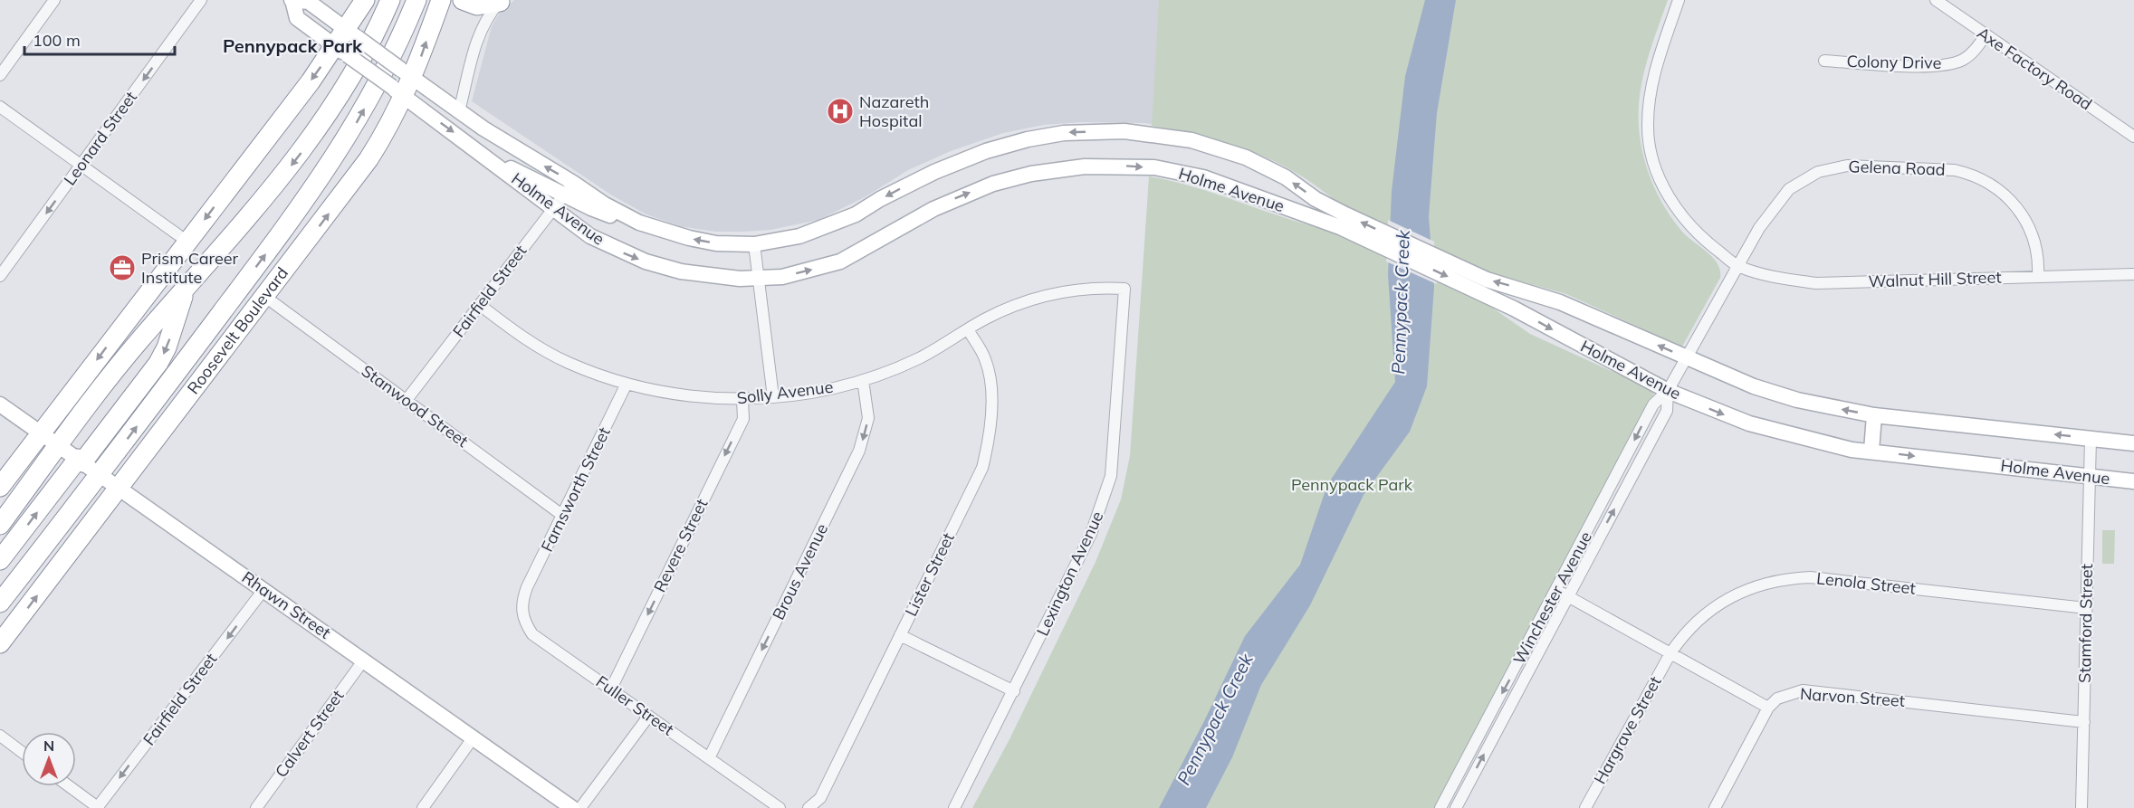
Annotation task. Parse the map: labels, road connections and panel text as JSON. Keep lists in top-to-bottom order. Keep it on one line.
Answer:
{"streets":{"highway":["Roosevelt Boulevard"],"main road":["Holme Avenue","Rhawn Street"],"street":["Colony Drive","Axe Factory Road","Leonard Street","Gelena Road","Walnut Hill Street","Fairfield Street","Solly Avenue","Stanwood Street","Farnsworth Street","Revere Street","Brous Avenue","Lexington Avenue","Lister Street","Lenola Street","Winchester Avenue","Stamford Street","Narvon Street","Fuller Street","Hargrave Street","Calvert Street"]},"crossings":[["Colony Drive","Axe Factory Road"],["Gelena Road","Walnut Hill Street"],["Gelena Road","Winchester Avenue"],["Holme Avenue","Fairfield Street"],["Holme Avenue","Roosevelt Boulevard"],["Holme Avenue","Winchester Avenue"],["Holme Avenue","Stamford Street"],["Walnut Hill Street","Winchester Avenue"],["Fairfield Street","Solly Avenue"],["Fairfield Street","Stanwood Street"],["Fairfield Street","Rhawn Street"],["Roosevelt Boulevard","Stanwood Street"],["Roosevelt Boulevard","Rhawn Street"],["Solly Avenue","Farnsworth Street"],["Solly Avenue","Revere Street"],["Solly Avenue","Brous Avenue"],["Solly Avenue","Lexington Avenue"],["Solly Avenue","Lister Street"],["Stanwood Street","Farnsworth Street"],["Farnsworth Street","Fuller Street"],["Revere Street","Fuller Street"],["Brous Avenue","Fuller Street"],["Lenola Street","Stamford Street"],["Lenola Street","Hargrave Street"],["Rhawn Street","Calvert Street"],["Stamford Street","Narvon Street"]],"one_way":["Leonard Street","Fairfield Street","Revere Street","Brous Avenue"],"districts":["Pennypack Park"],"water":["Pennypack Creek"],"parks":["Pennypack Park"],"places":{"hospital":["Nazareth Hospital"],"office":["Prism Career Institute"]},"scale_bar":"100 m","north":"top"}
